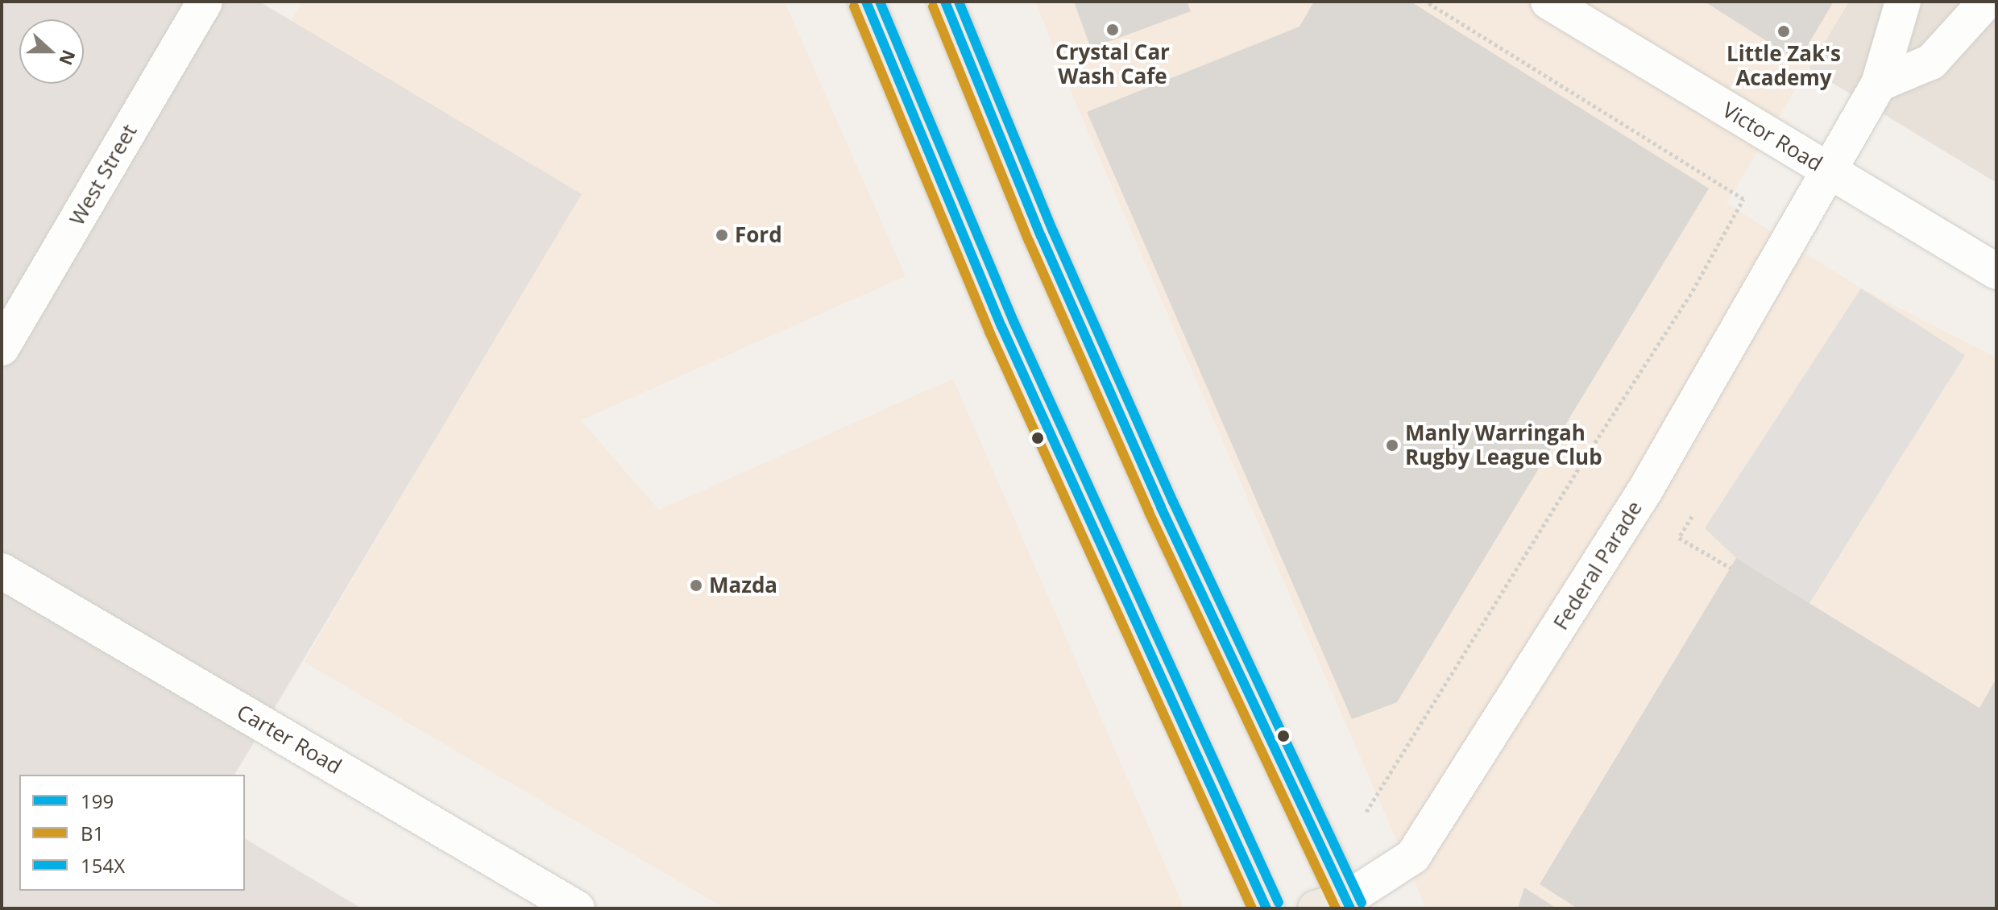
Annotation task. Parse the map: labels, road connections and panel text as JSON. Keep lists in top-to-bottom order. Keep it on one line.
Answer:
{"streets":{"street":["Victor Road","West Street","Federal Parade","Carter Road"]},"crossings":[["Victor Road","Federal Parade"]],"places":["Crystal Car Wash Cafe","Little Zak's Academy","Ford","Manly Warringah Rugby League Club","Mazda"],"lines":["transit line 199","transit line 154X","transit line B1"],"legend":["199","B1","154X"],"north":"right"}
